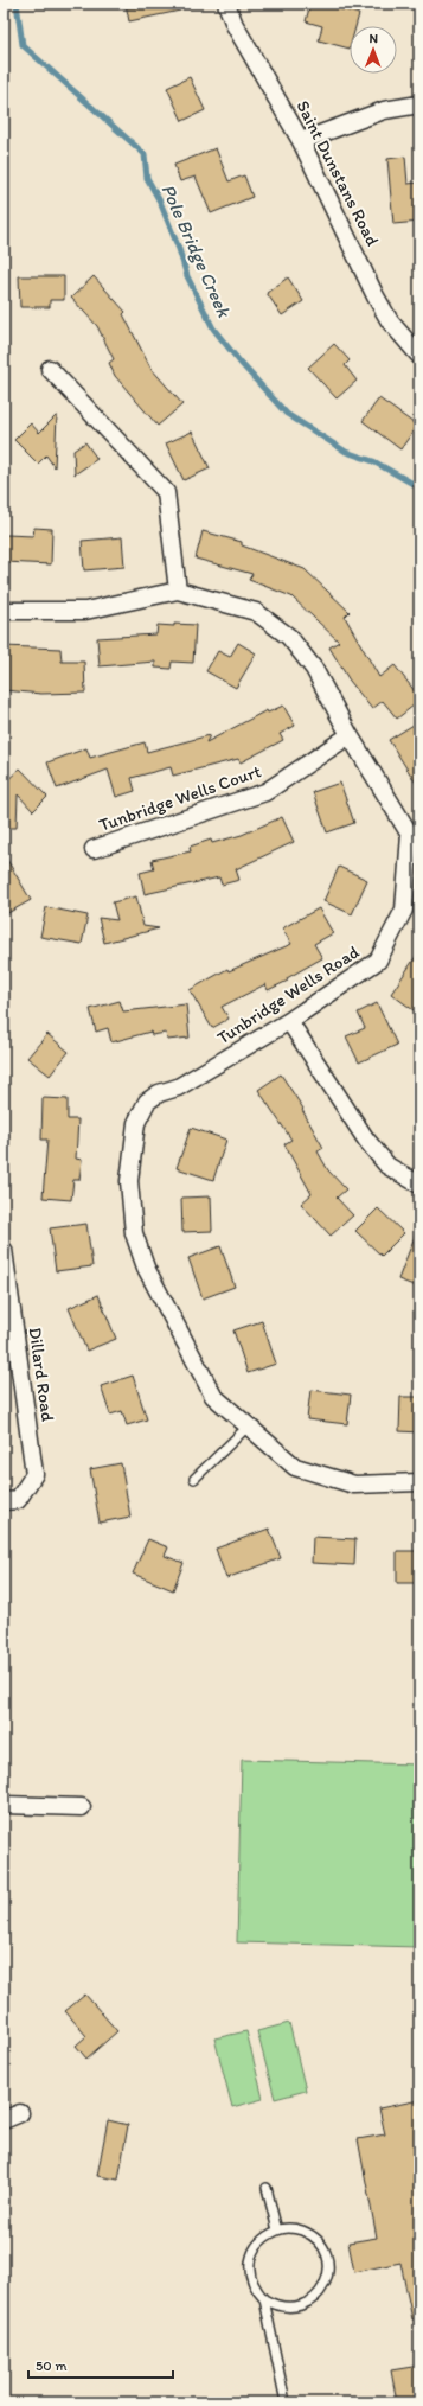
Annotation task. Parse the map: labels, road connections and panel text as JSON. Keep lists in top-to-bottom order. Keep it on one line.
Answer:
{"streets":{"street":["Saint Dunstans Road","Tunbridge Wells Court","Tunbridge Wells Road","Dillard Road"]},"crossings":[["Tunbridge Wells Court","Tunbridge Wells Road"]],"water":["Pole Bridge Creek"],"scale_bar":"50 m","north":"top"}
